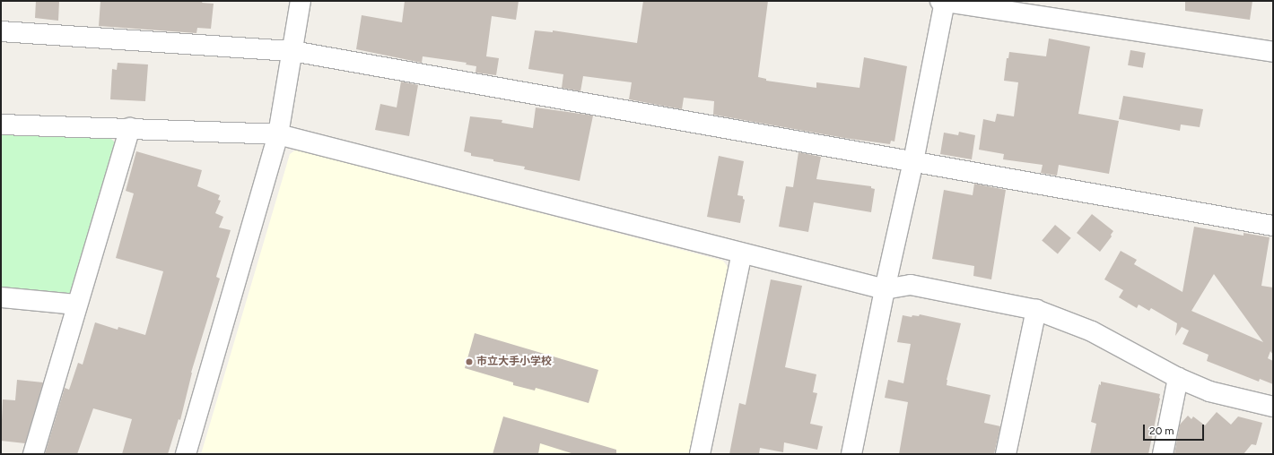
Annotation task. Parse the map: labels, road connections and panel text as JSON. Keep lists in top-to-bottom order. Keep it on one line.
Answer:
{"places":["市立大手小学校"],"scale_bar":"20 m"}
